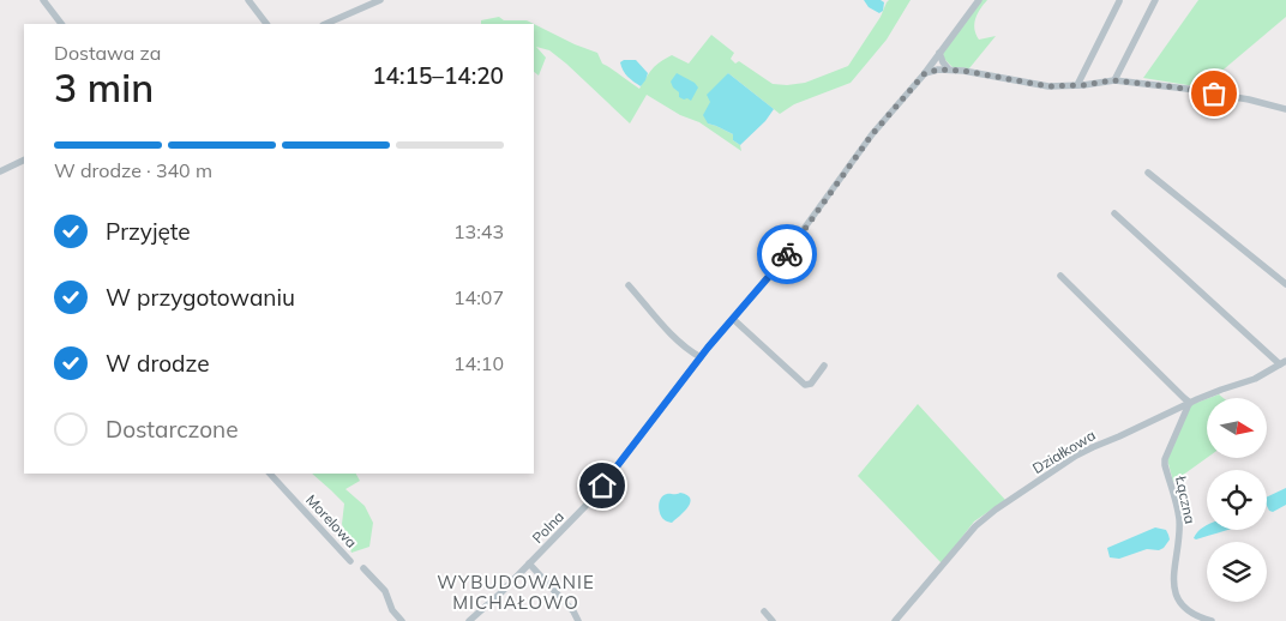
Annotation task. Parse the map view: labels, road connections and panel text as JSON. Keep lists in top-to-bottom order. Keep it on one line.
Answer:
{"streets":{"street":["Działkowa","Łączna","Morelowa","Polna"]},"crossings":[["Działkowa","Łączna"]],"districts":["WYBUDOWANIE MICHAŁOWO"],"north":"right","page":{"heading":["3 min","Dostawa za","14:15–14:20"],"bar":"W drodze · 340 m","list":[["Przyjęte","13:43"],["W przygotowaniu","14:07"],["W drodze","14:10"],"Dostarczone"]}}
